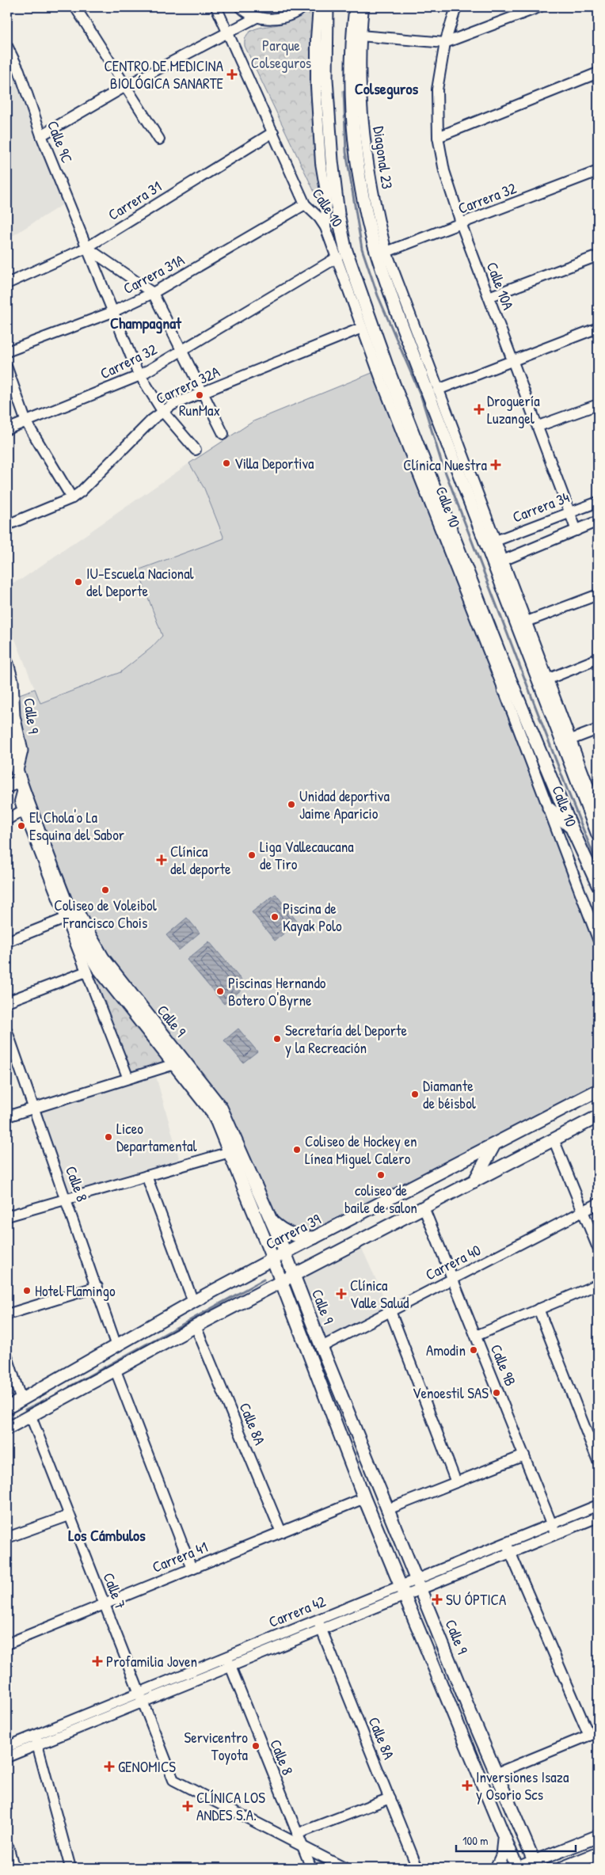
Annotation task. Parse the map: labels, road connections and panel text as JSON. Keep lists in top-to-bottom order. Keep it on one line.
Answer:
{"streets":{"main road":["Calle 10","Calle 9","Carrera 39"],"street":["Calle 9C","Diagonal 23","Carrera 32","Carrera 31","Carrera 31A","Calle 10A","Carrera 32A","Carrera 34","Calle 8","Carrera 40","Calle 9B","Calle 8A","Carrera 41","Calle 7","Carrera 42"]},"crossings":[["Calle 9C","Carrera 32"],["Calle 9C","Carrera 31"],["Calle 9C","Carrera 31A"],["Calle 9C","Carrera 32A"],["Diagonal 23","Carrera 32"],["Diagonal 23","Calle 10"],["Carrera 32","Calle 10"],["Carrera 32","Calle 10A"],["Carrera 31","Calle 10"],["Calle 10","Carrera 31A"],["Calle 10","Carrera 32A"],["Calle 10","Carrera 34"],["Calle 10A","Carrera 34"],["Calle 9","Carrera 39"],["Calle 9","Carrera 40"],["Calle 9","Carrera 41"],["Calle 9","Carrera 42"],["Calle 8","Carrera 39"],["Calle 8","Calle 7"],["Calle 8","Carrera 42"],["Carrera 40","Calle 9B"],["Calle 9B","Carrera 42"],["Calle 8A","Carrera 41"],["Calle 8A","Carrera 42"],["Carrera 41","Calle 7"],["Calle 7","Carrera 42"]],"districts":["Colseguros","Champagnat","Los Cámbulos"],"parks":["Parque Colseguros"],"places":{"health":["CENTRO DE MEDICINA BIOLÓGICA SANARTE","Droguería Luzangel","Clínica Nuestra","Clínica del deporte","Clínica Valle Salud","SU ÓPTICA","Profamilia Joven","GENOMICS","Inversiones Isaza y Osorio Scs","CLÍNICA LOS ANDES S.A."],"other":["RunMax","Villa Deportiva","IU-Escuela Nacional del Deporte","Unidad deportiva Jaime Aparicio","El Chola'o La Esquina del Sabor","Liga Vallecaucana de Tiro","Coliseo de Voleibol Francisco Chois","Piscina de Kayak Polo","Piscinas Hernando Botero O'Byrne","Secretaría del Deporte y la Recreación","Diamante de béisbol","Liceo Departamental","Coliseo de Hockey en Línea Miguel Calero","coliseo de baile de salon","Hotel Flamingo","Amodin","Venoestil SAS","Servicentro Toyota"]},"scale_bar":"100 m"}
